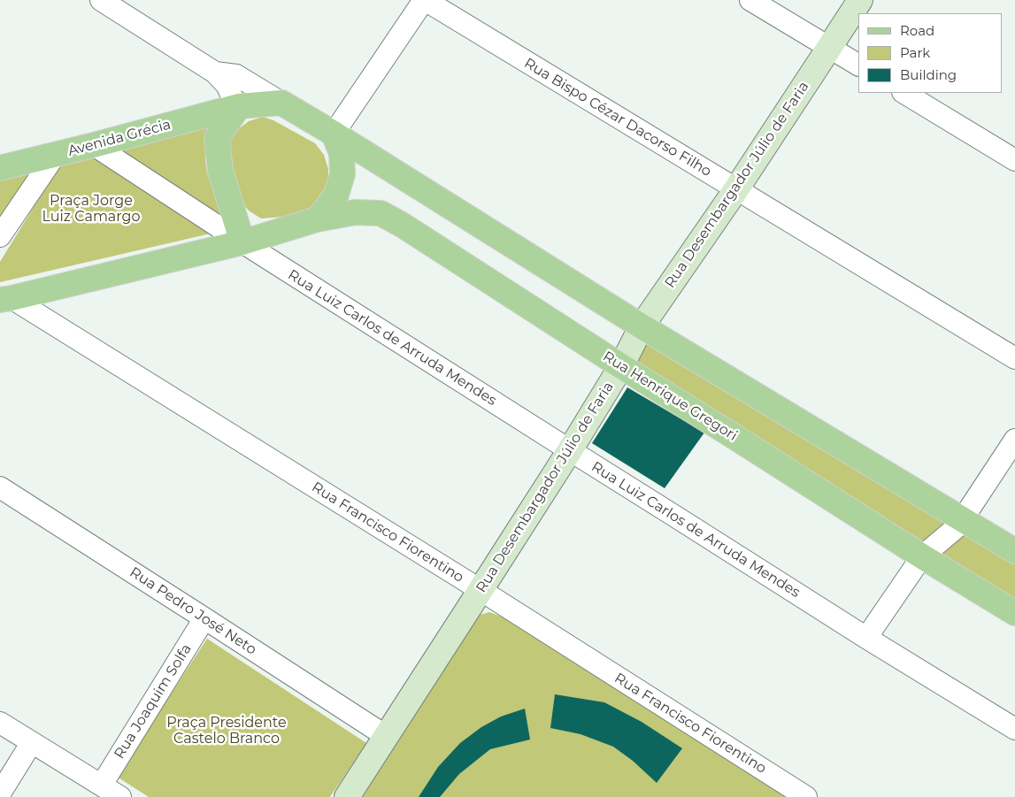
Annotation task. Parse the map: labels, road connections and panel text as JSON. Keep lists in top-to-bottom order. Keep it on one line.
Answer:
{"streets":{"main road":["Avenida Grécia","Rua Henrique Gregori"],"street":["Rua Bispo Cézar Dacorso Filho","Rua Desembargador Júlio de Faria","Rua Luiz Carlos de Arruda Mendes","Rua Francisco Fiorentino","Rua Pedro José Neto","Rua Joaquim Solfa"]},"crossings":[["Rua Bispo Cézar Dacorso Filho","Rua Desembargador Júlio de Faria"],["Avenida Grécia","Rua Luiz Carlos de Arruda Mendes"],["Avenida Grécia","Rua Henrique Gregori"],["Rua Desembargador Júlio de Faria","Rua Luiz Carlos de Arruda Mendes"],["Rua Desembargador Júlio de Faria","Rua Henrique Gregori"],["Rua Desembargador Júlio de Faria","Rua Francisco Fiorentino"],["Rua Desembargador Júlio de Faria","Rua Pedro José Neto"],["Rua Luiz Carlos de Arruda Mendes","Rua Henrique Gregori"],["Rua Pedro José Neto","Rua Joaquim Solfa"]],"parks":["Praça Jorge Luiz Camargo","Praça Presidente Castelo Branco"],"legend":["Road","Park","Building"]}
